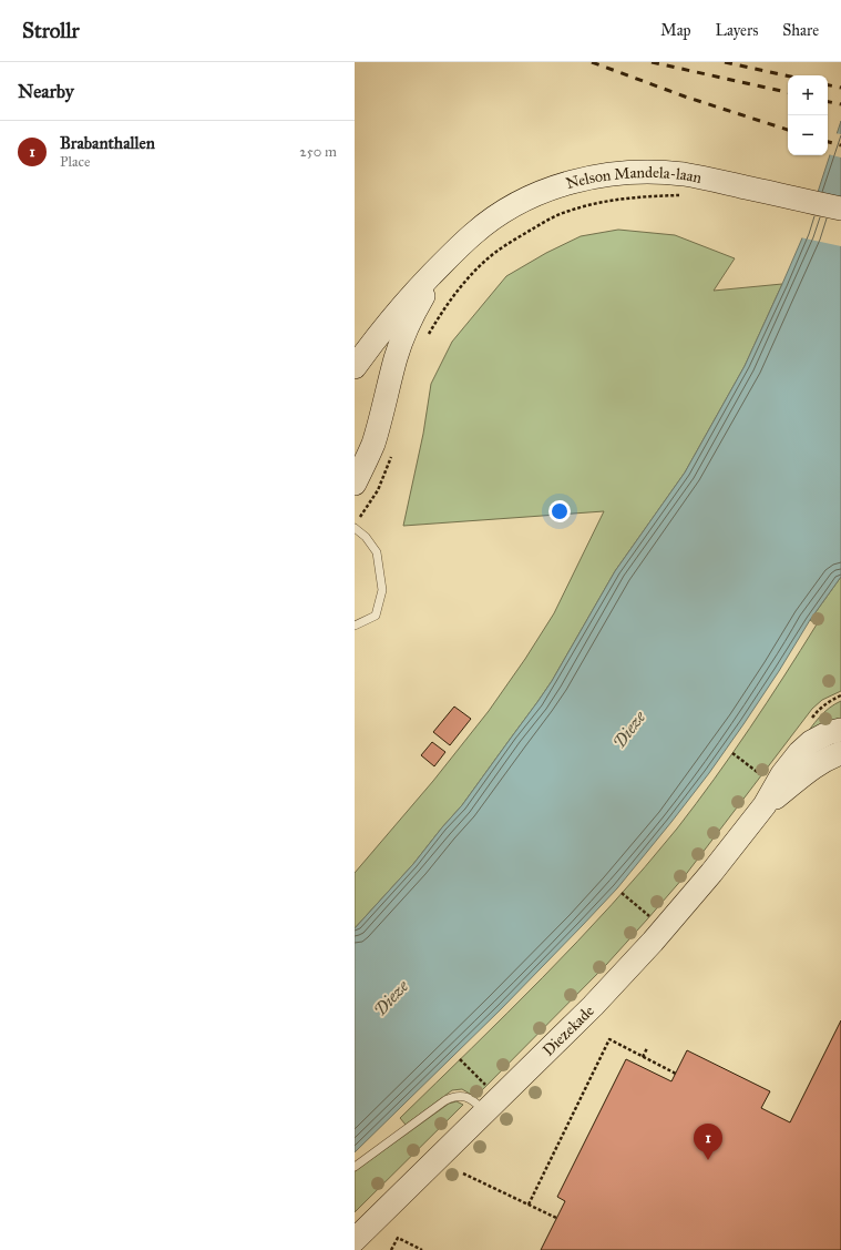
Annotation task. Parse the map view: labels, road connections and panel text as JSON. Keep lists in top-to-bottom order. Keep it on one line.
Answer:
{"streets":{"main road":["Nelson Mandela-laan","Diezekade"]},"water":["Dieze"],"page":{"header":"Strollr","nav":["Map","Layers","Share"],"heading":"Nearby","map_buttons":["+","−"],"list":[{"mark":"1","name":"Brabanthallen","note":"Place","value":"250 m"}],"pins":"1"}}
